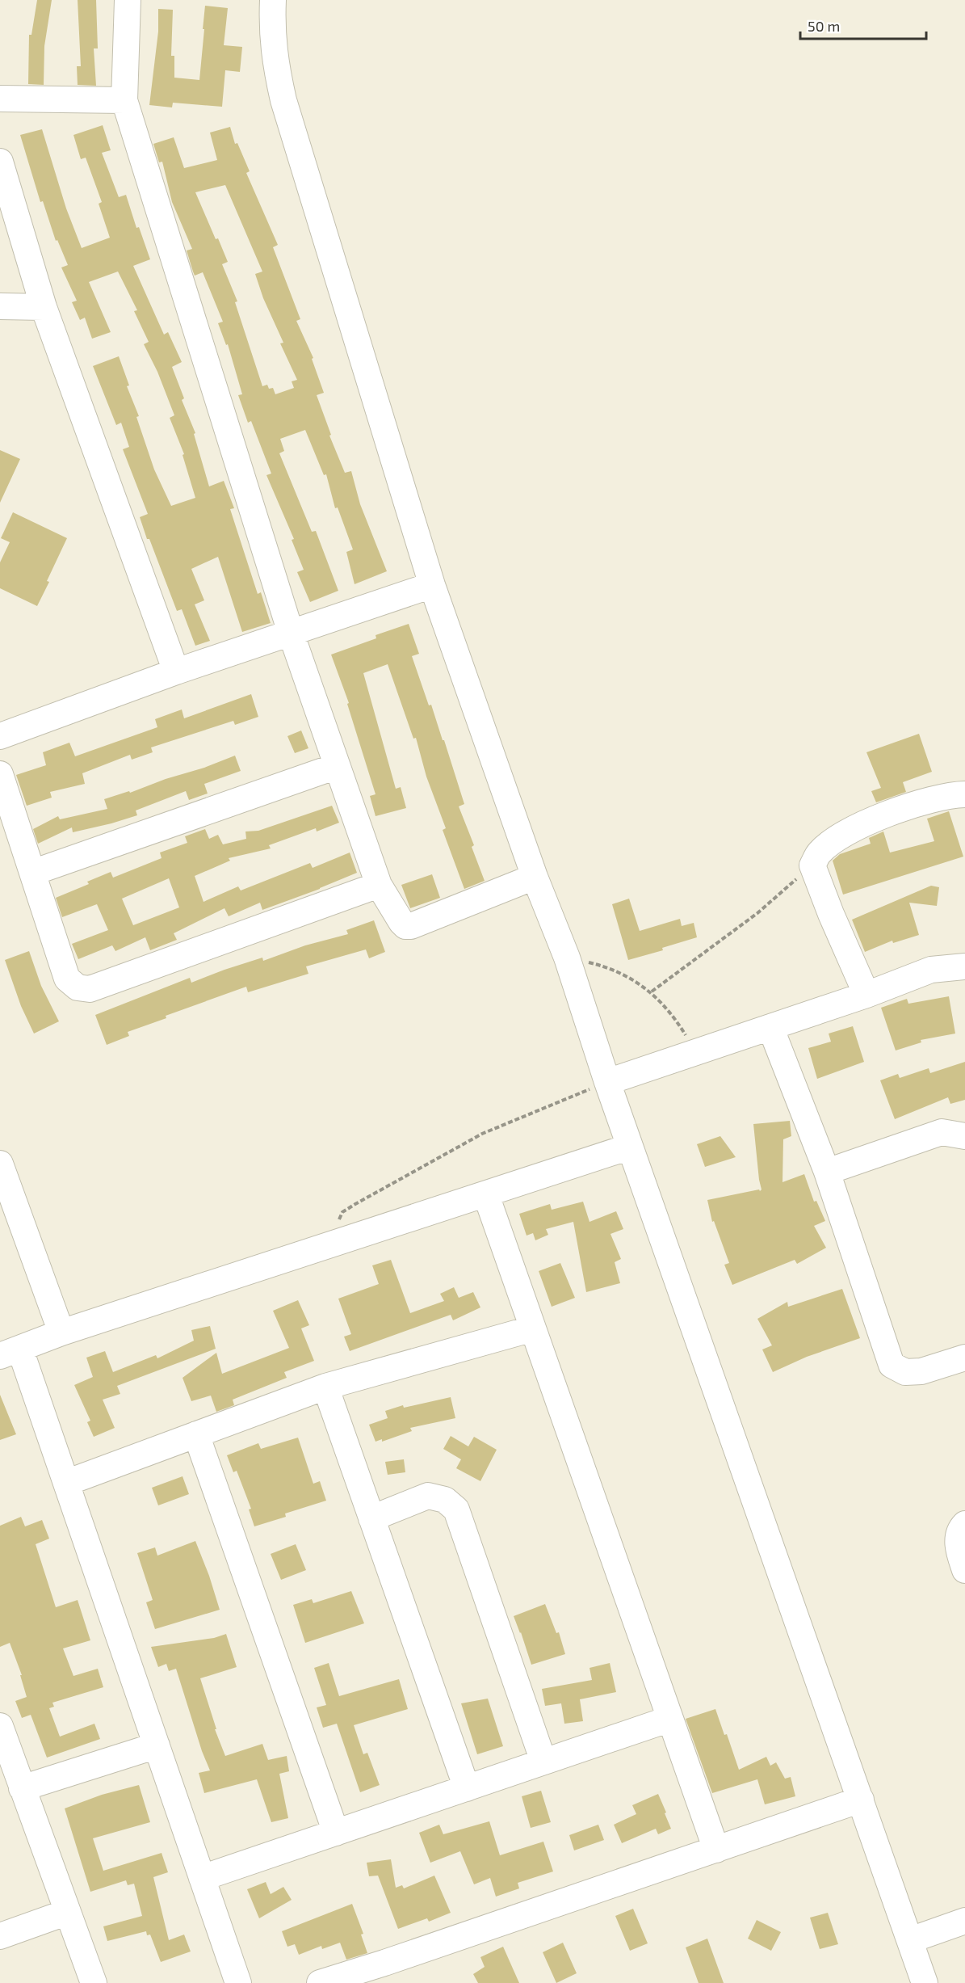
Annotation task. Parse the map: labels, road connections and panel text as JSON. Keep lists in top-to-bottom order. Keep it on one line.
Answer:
{"scale_bar":"50 m"}
